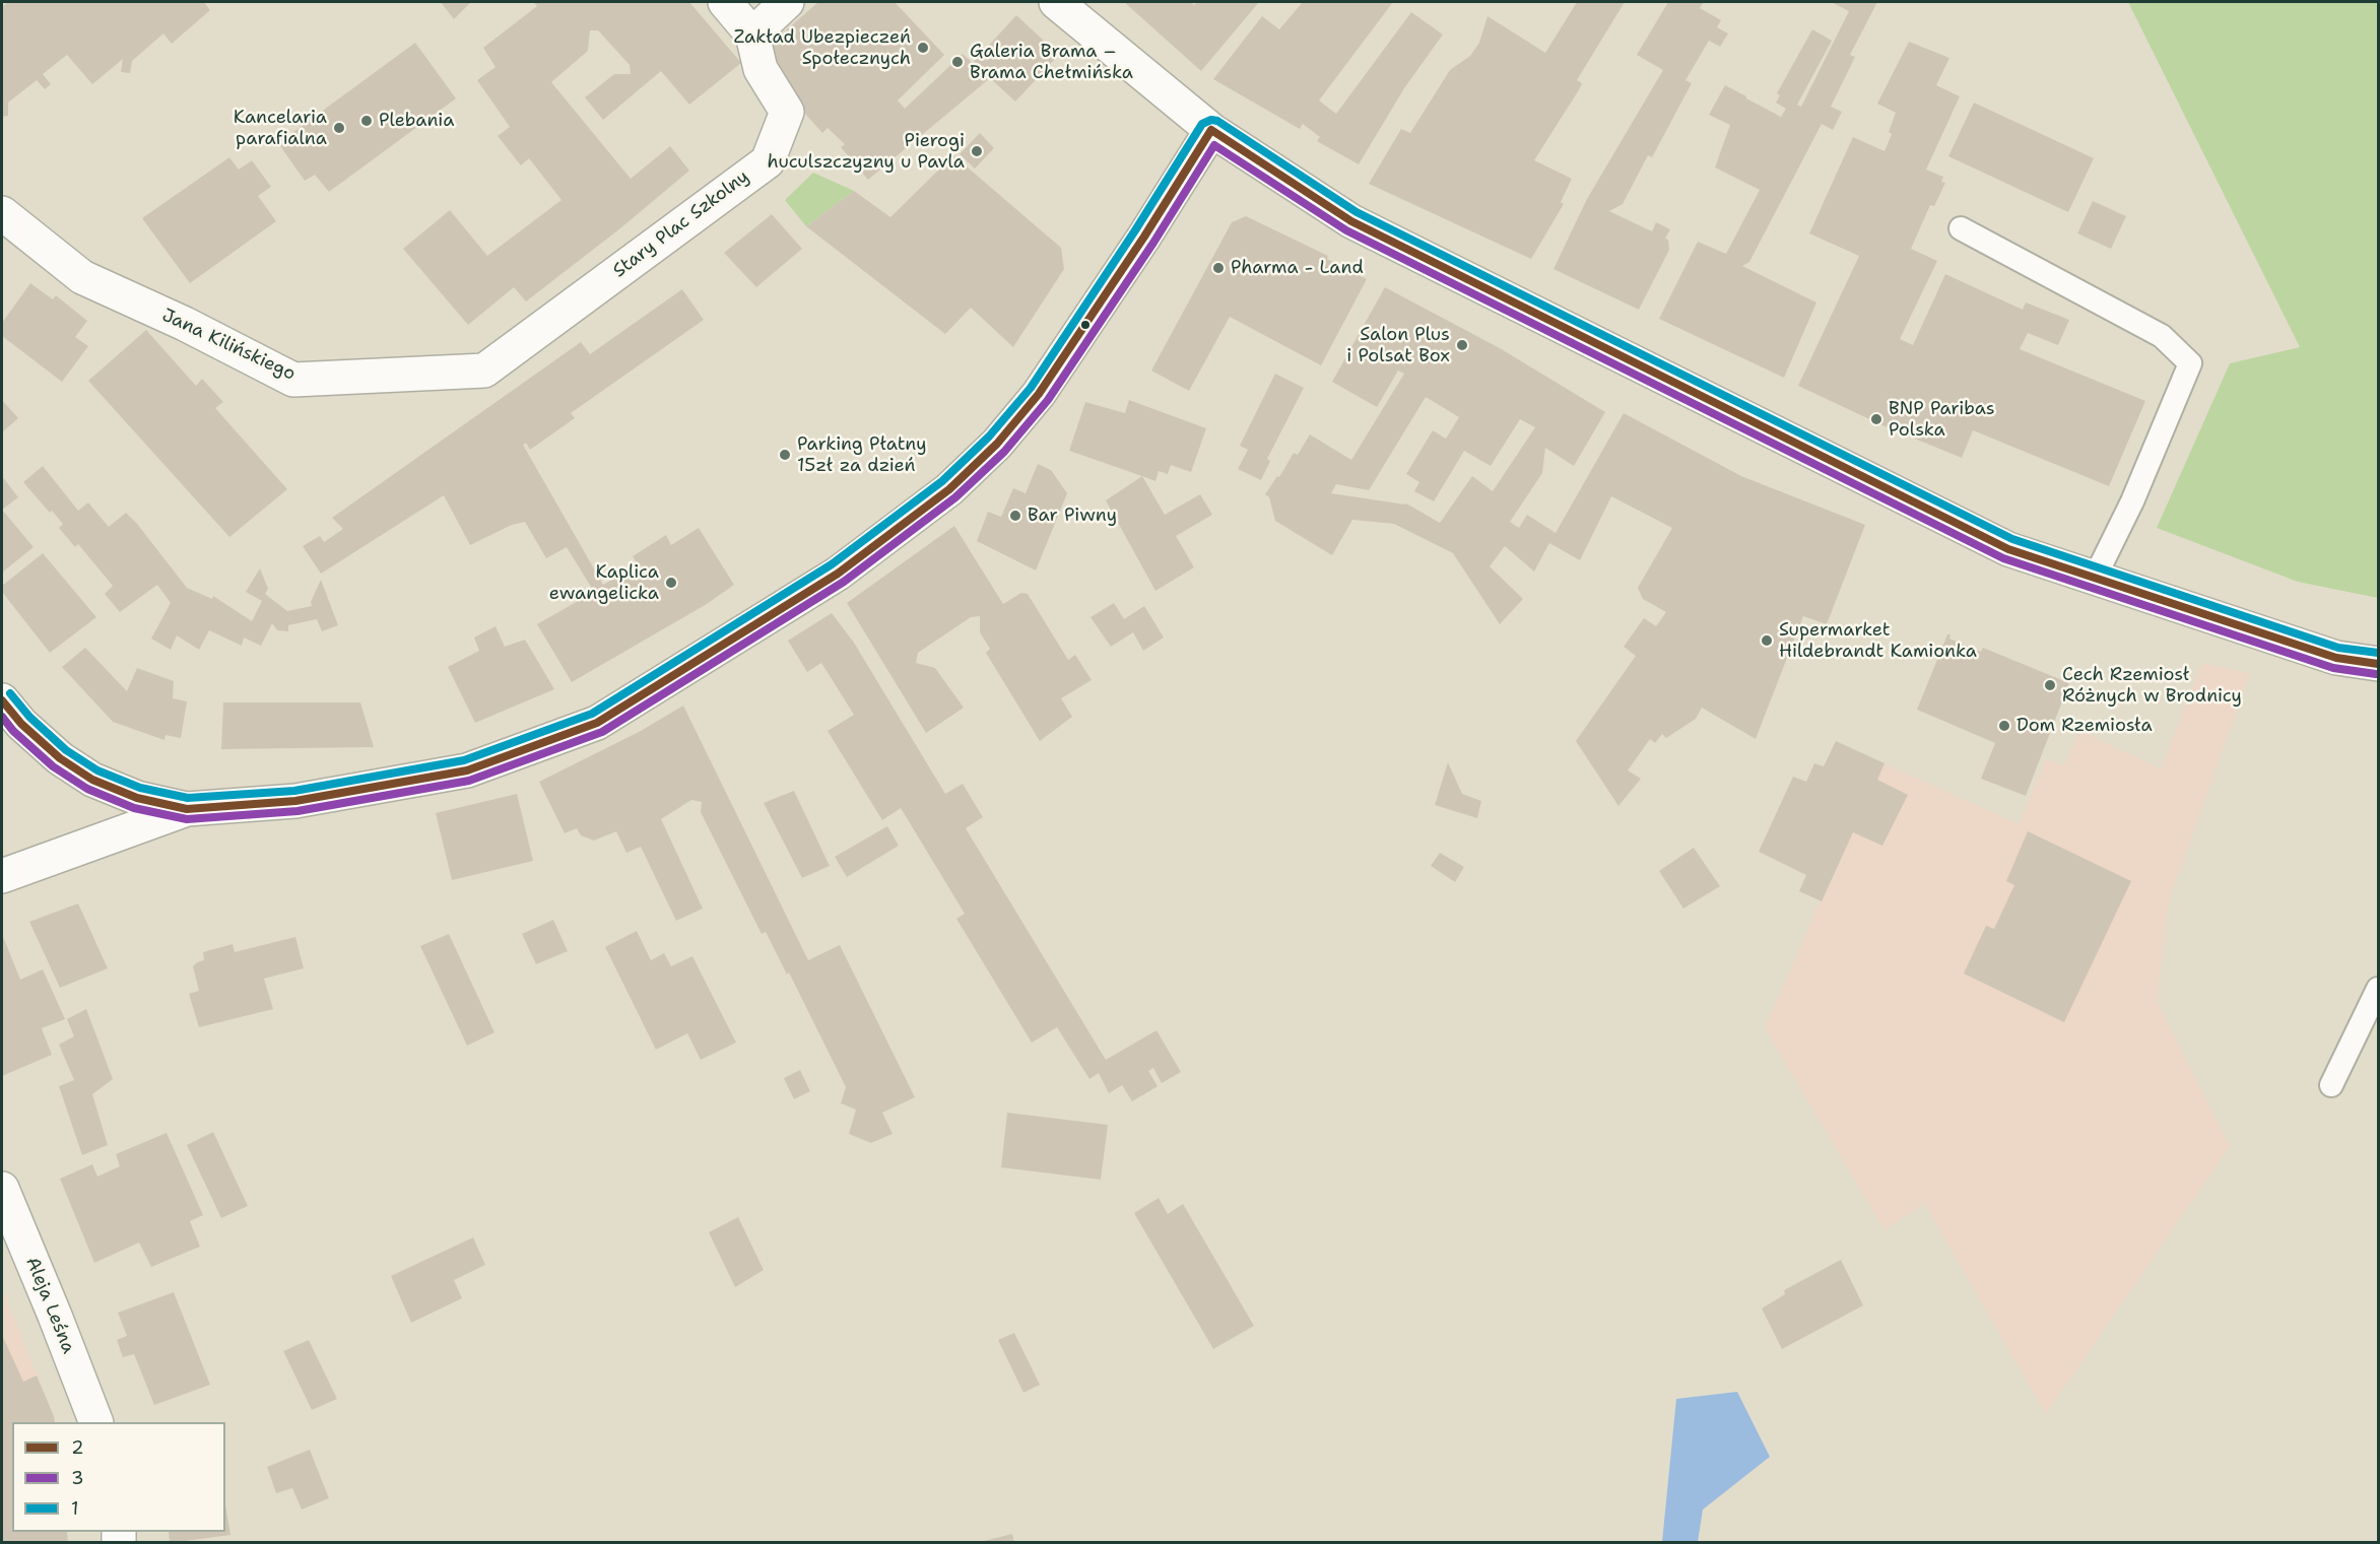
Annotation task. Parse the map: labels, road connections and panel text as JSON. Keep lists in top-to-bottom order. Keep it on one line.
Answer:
{"streets":{"street":["Stary Plac Szkolny","Jana Kilińskiego","Aleja Leśna"]},"crossings":[["Stary Plac Szkolny","Jana Kilińskiego"]],"places":["Zakład Ubezpieczeń Społecznych","Galeria Brama – Brama Chełmińska","Plebania","Kancelaria parafialna","Pierogi huculszczyzny u Pavla","Pharma - Land","Salon Plus i Polsat Box","BNP Paribas Polska","Parking Płatny 15zł za dzień","Bar Piwny","Kaplica ewangelicka","Supermarket Hildebrandt Kamionka","Cech Rzemiosł Różnych w Brodnicy","Dom Rzemiosła"],"lines":["transit line 1","transit line 2","transit line 3"],"legend":["2","3","1"]}
